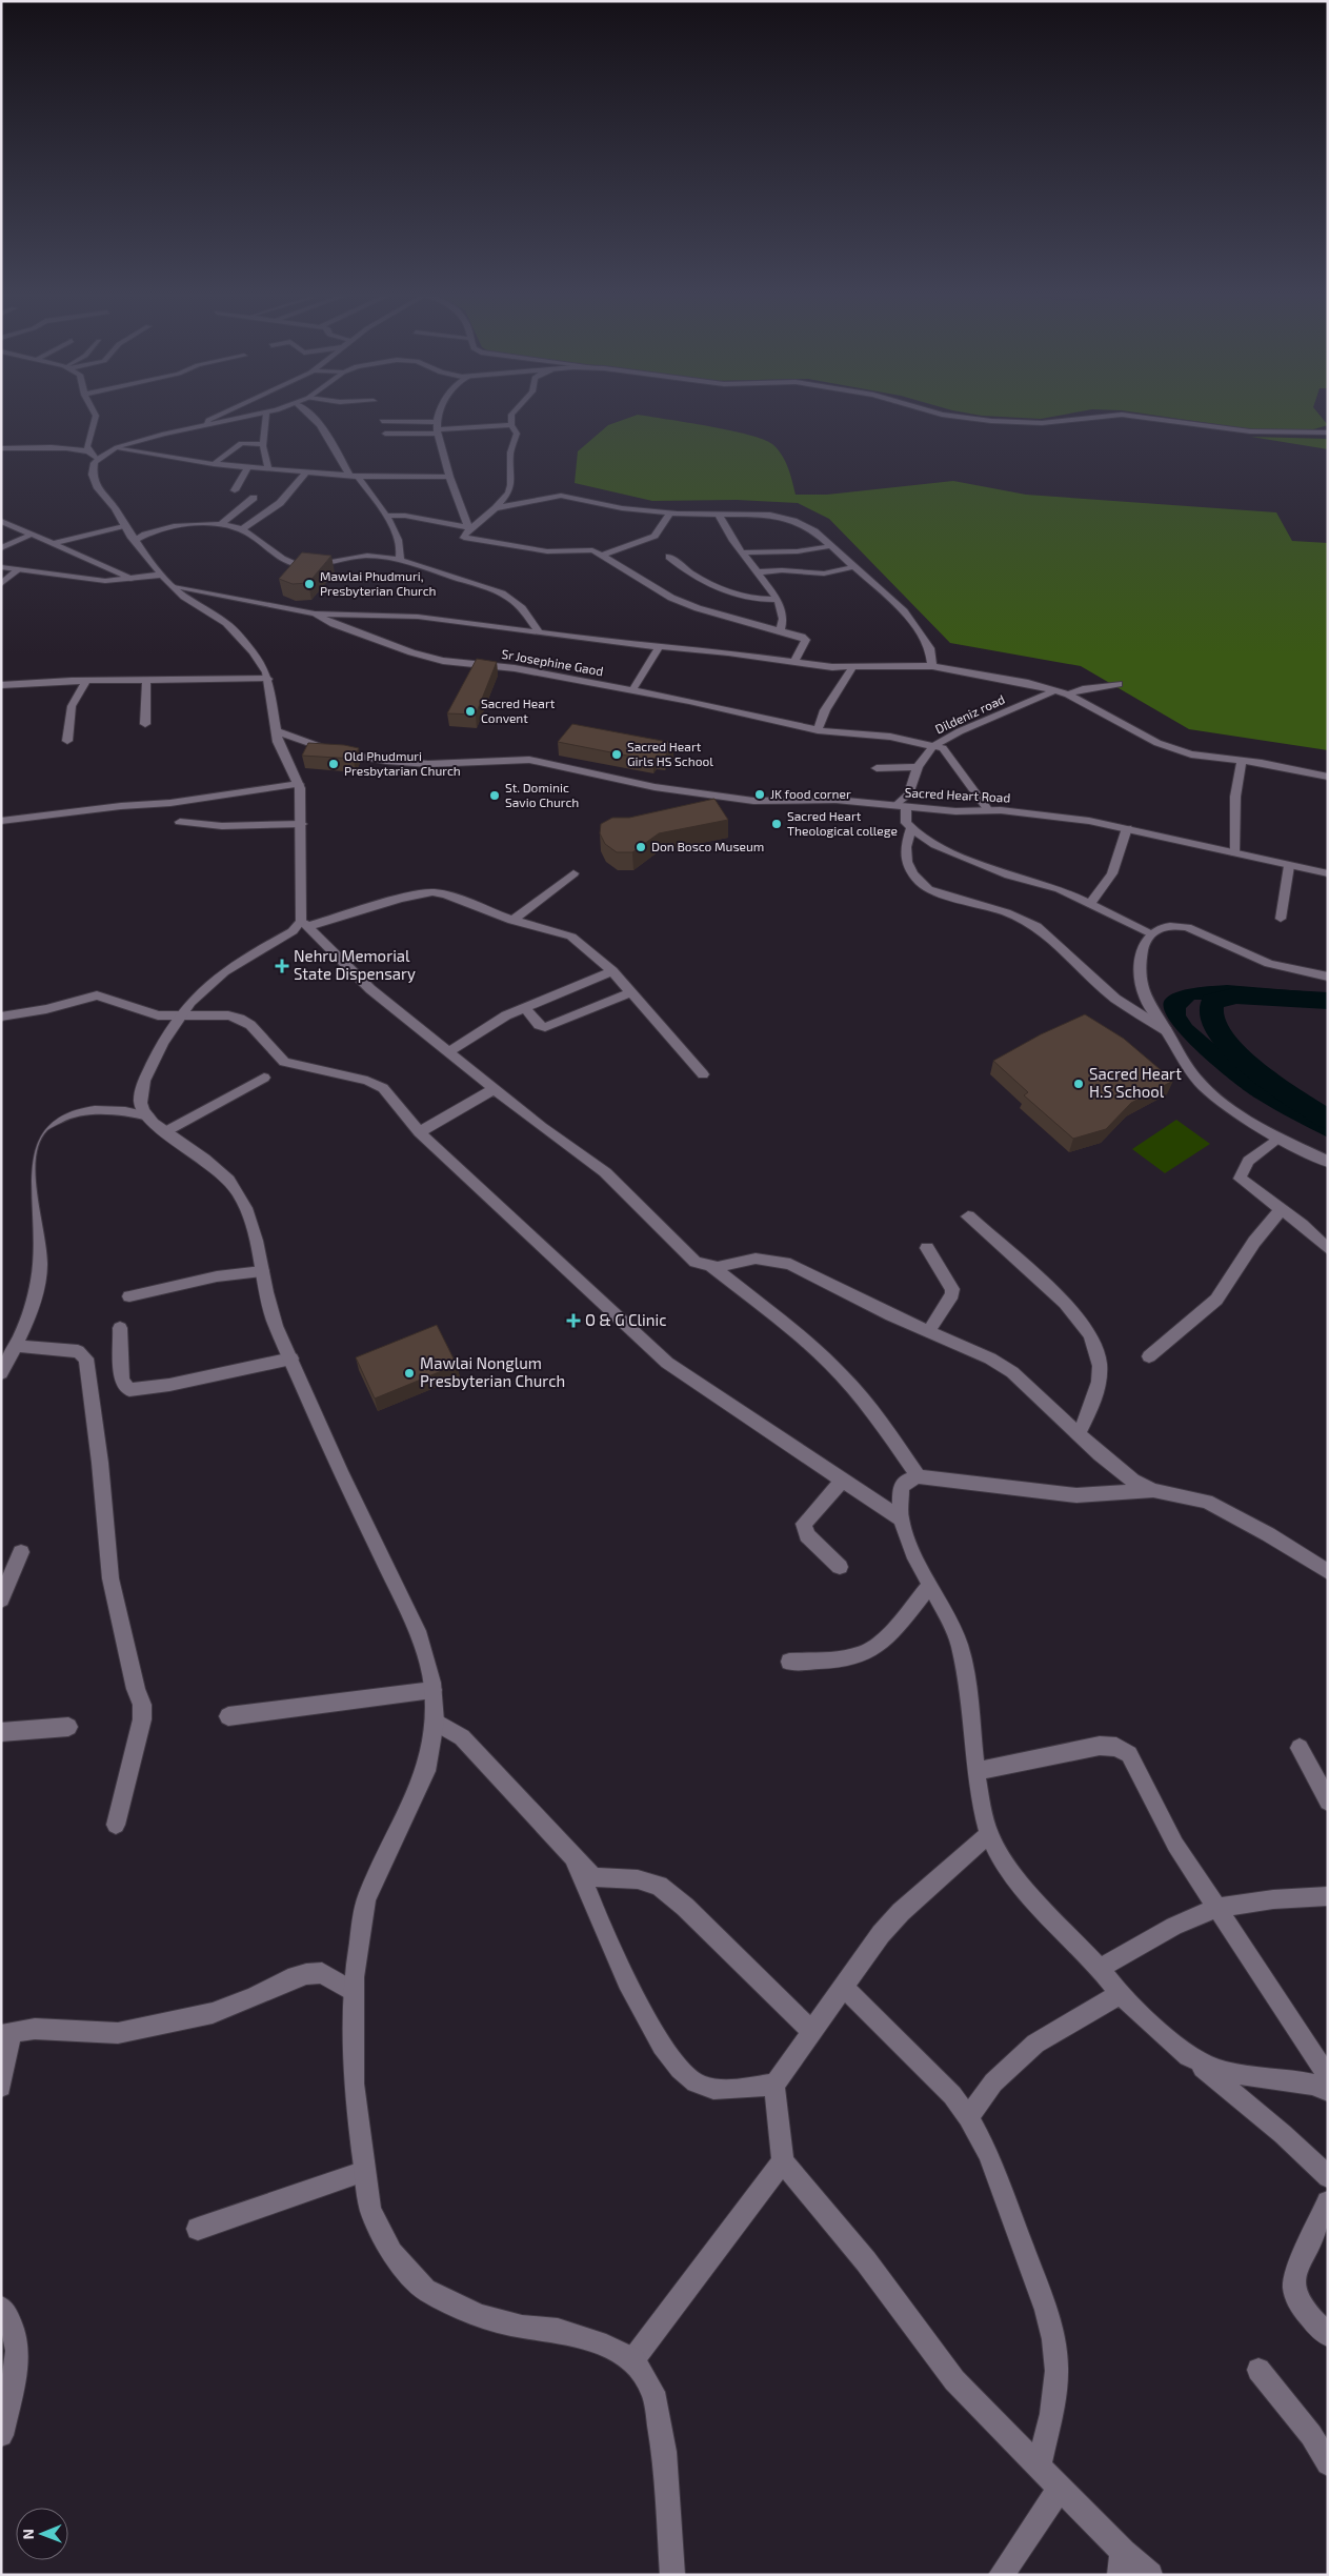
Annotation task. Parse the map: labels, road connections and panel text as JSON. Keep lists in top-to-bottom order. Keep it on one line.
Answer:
{"streets":{"street":["Sr Josephine Gaod","Dildeniz road","Sacred Heart Road"]},"crossings":[["Sr Josephine Gaod","Dildeniz road"],["Dildeniz road","Sacred Heart Road"]],"places":{"other":["Mawlai Phudmuri, Presbyterian Church","Sacred Heart Convent","Sacred Heart Girls HS School","Old Phudmuri Presbytarian Church","JK food corner","St. Dominic Savio Church","Sacred Heart Theological college","Don Bosco Museum","Sacred Heart H.S School","Mawlai Nonglum Presbyterian Church"],"health":["Nehru Memorial State Dispensary","O & G Clinic"]},"north":"left"}
